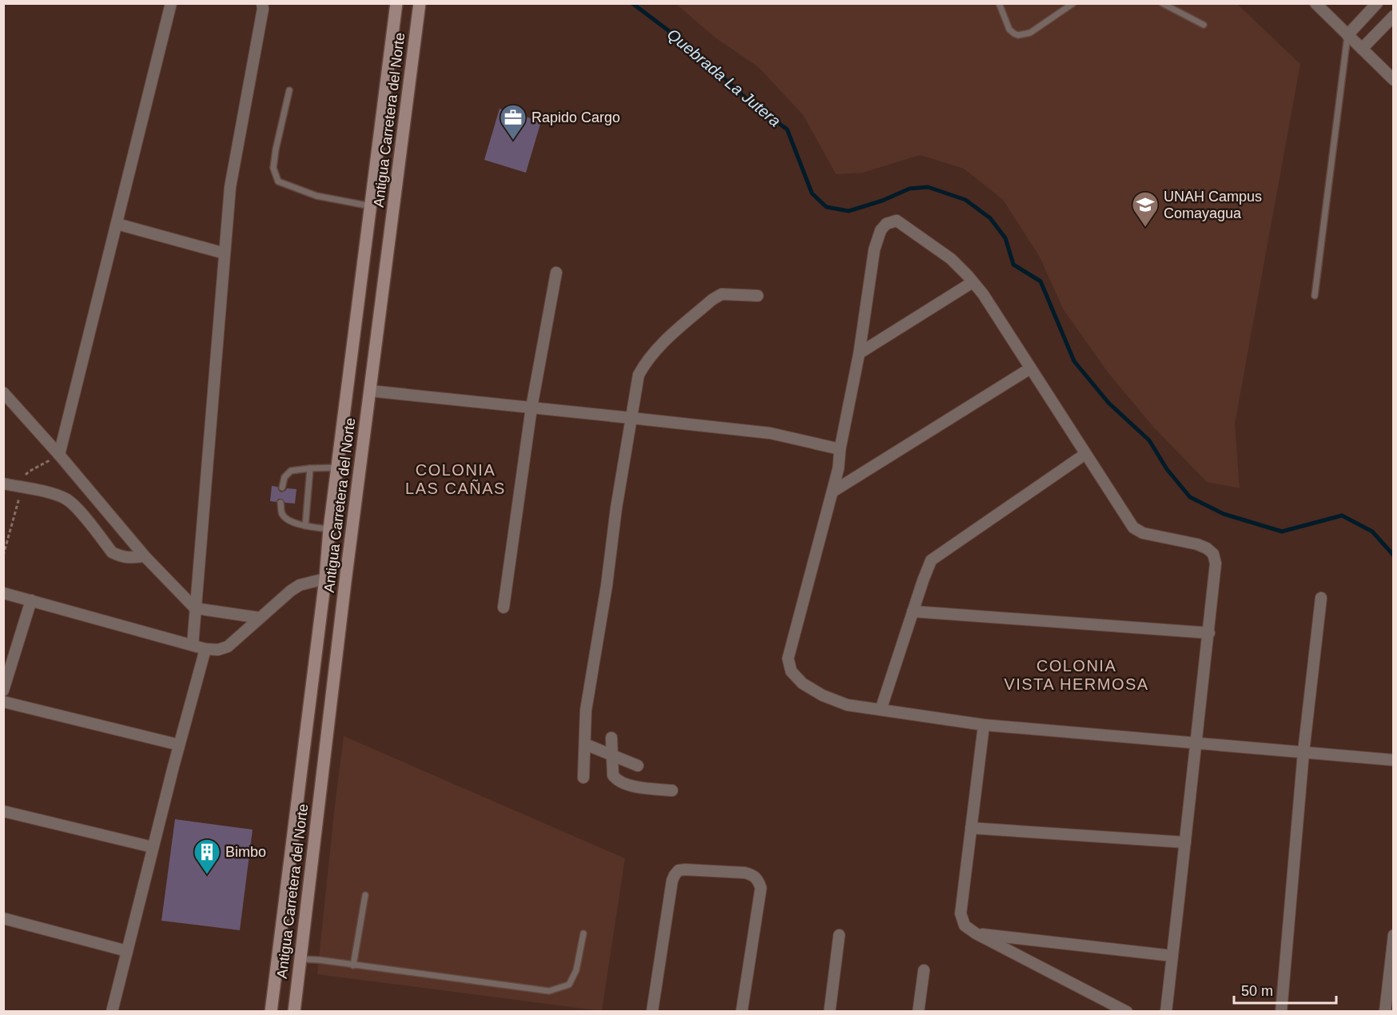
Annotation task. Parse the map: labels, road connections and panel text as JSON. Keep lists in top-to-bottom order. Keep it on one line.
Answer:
{"streets":{"main road":["Antigua Carretera del Norte"]},"districts":["COLONIA LAS CAÑAS","COLONIA VISTA HERMOSA"],"water":["Quebrada La Jutera"],"places":{"office":["Rapido Cargo"],"school or university":["UNAH Campus Comayagua"],"building":["Bimbo"]},"scale_bar":"50 m"}
